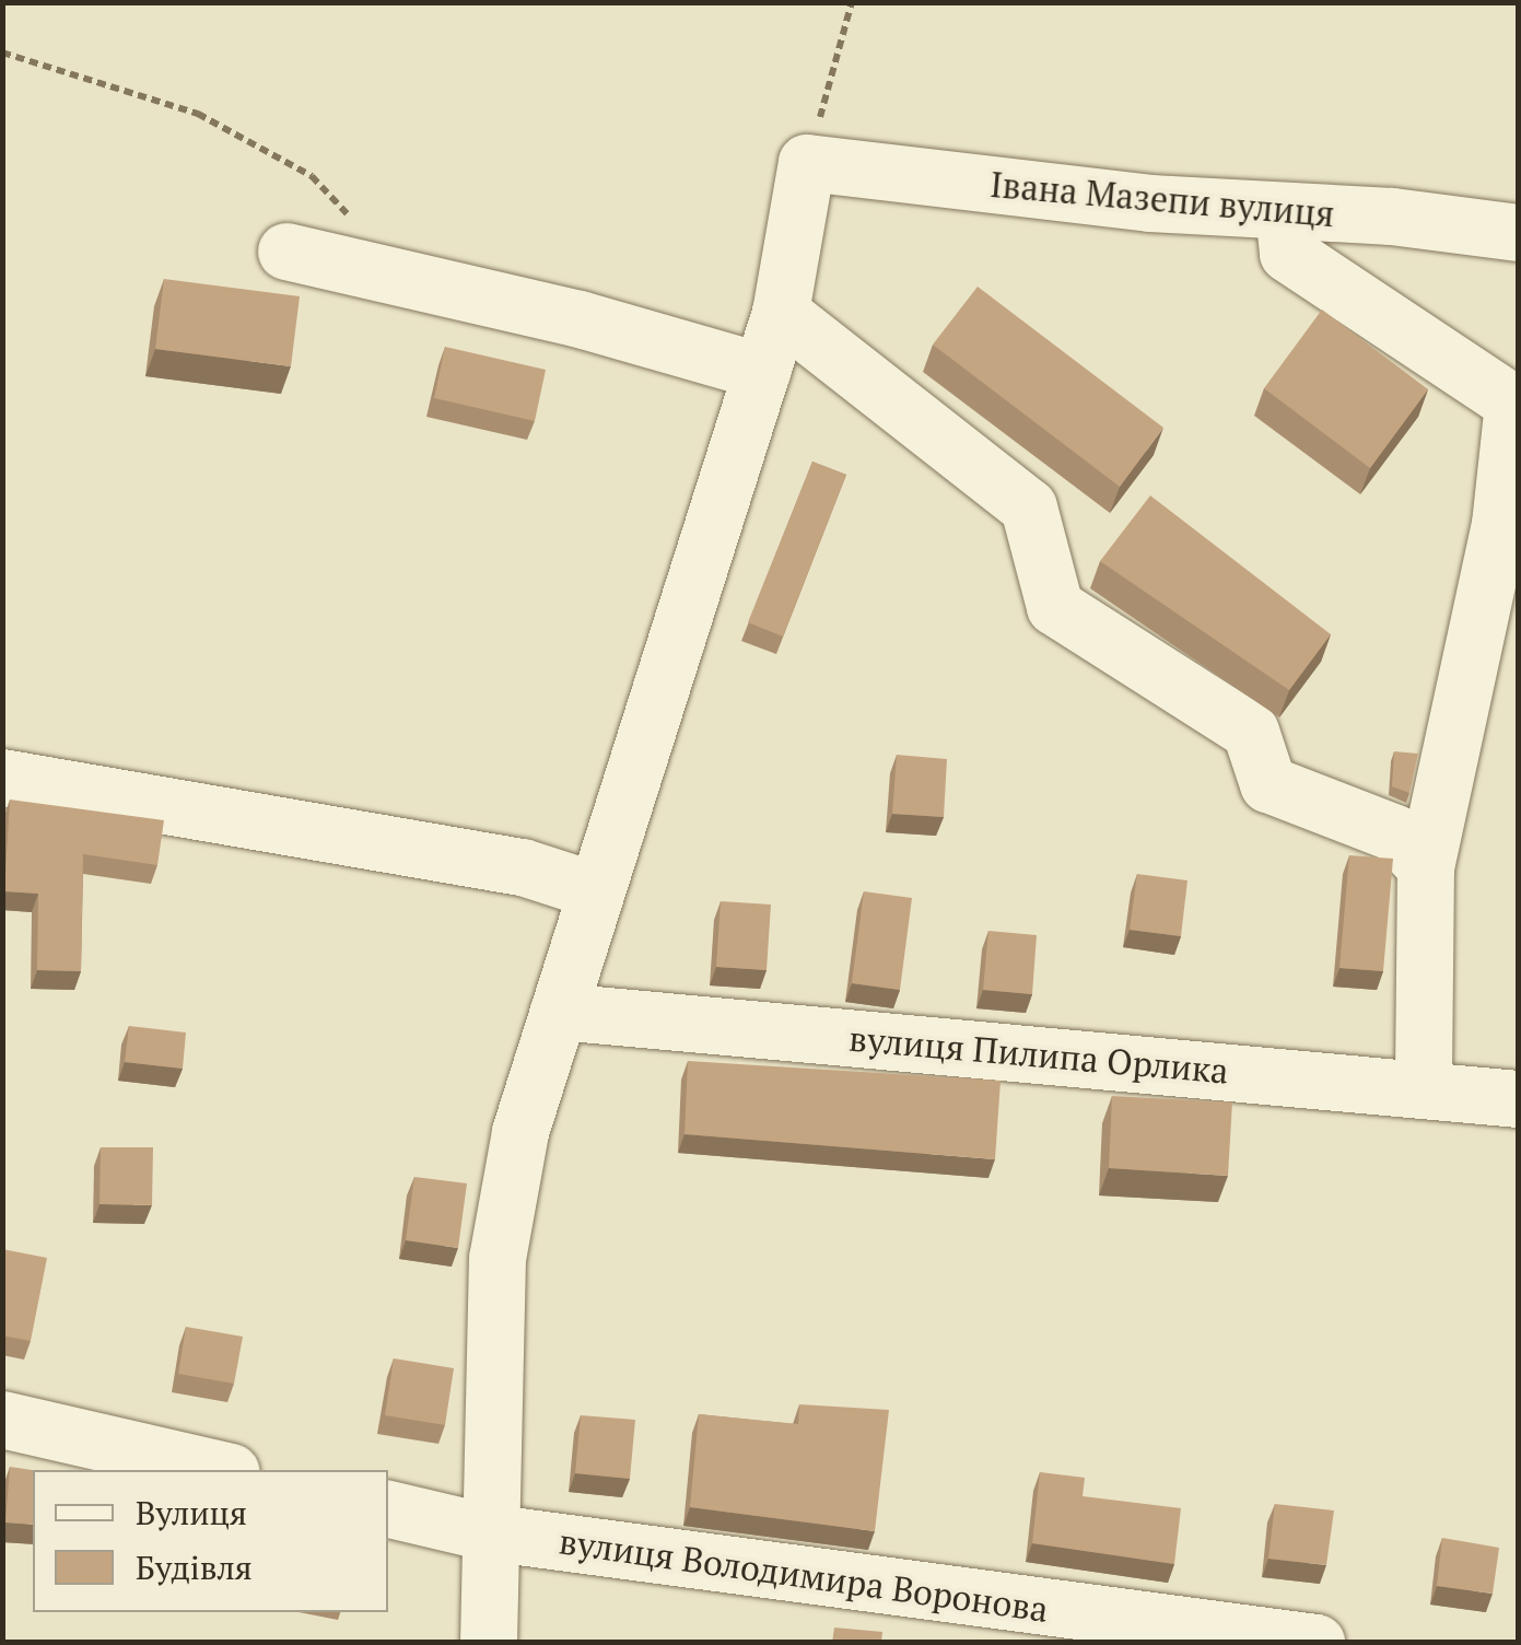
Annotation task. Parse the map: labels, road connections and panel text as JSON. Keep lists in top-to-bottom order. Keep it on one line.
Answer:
{"streets":{"street":["Івана Мазепи вулиця","вулиця Пилипа Орлика","вулиця Володимира Воронова"]},"legend":["Вулиця","Будівля"]}
